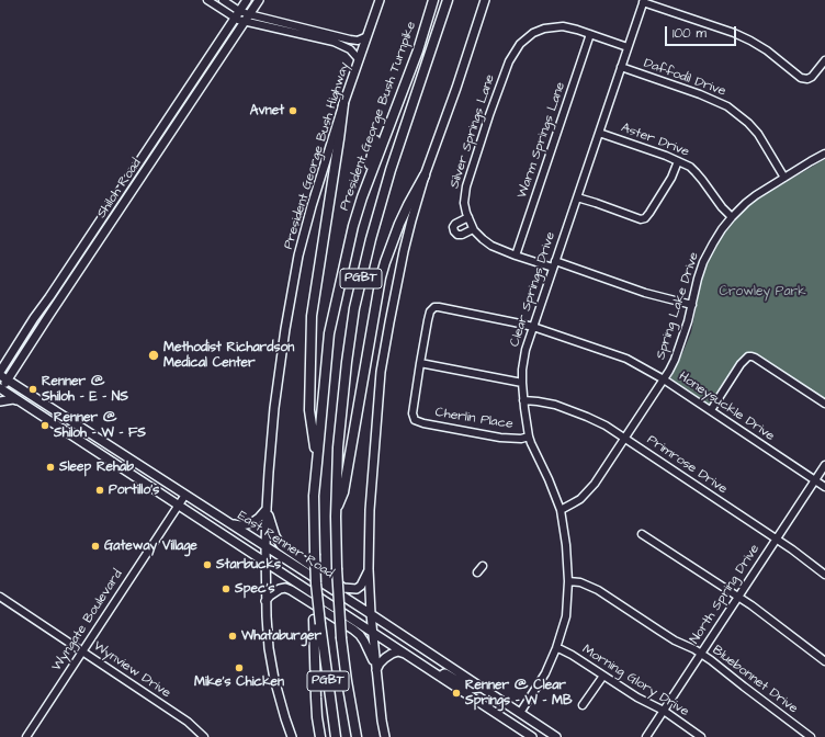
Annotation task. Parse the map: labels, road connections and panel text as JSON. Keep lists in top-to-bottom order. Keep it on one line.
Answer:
{"streets":{"highway":["President George Bush Turnpike","PGBT"],"main road":["President George Bush Highway","Shiloh Road","East Renner Road"],"street":["Daffodil Drive","Silver Springs Lane","Warm Springs Lane","Aster Drive","Clear Springs Drive","Spring Lake Drive","Honeysuckle Drive","Cherlin Place","Primrose Drive","North Spring Drive","Wyngate Boulevard","Wynview Drive","Bluebonnet Drive","Morning Glory Drive"]},"crossings":[["Daffodil Drive","Clear Springs Drive"],["Daffodil Drive","Spring Lake Drive"],["President George Bush Turnpike","PGBT"],["Silver Springs Lane","Warm Springs Lane"],["Silver Springs Lane","Clear Springs Drive"],["Silver Springs Lane","Spring Lake Drive"],["Aster Drive","Clear Springs Drive"],["Aster Drive","Spring Lake Drive"],["President George Bush Highway","East Renner Road"],["Shiloh Road","East Renner Road"],["Clear Springs Drive","Spring Lake Drive"],["Clear Springs Drive","Honeysuckle Drive"],["Clear Springs Drive","Cherlin Place"],["Clear Springs Drive","Primrose Drive"],["Clear Springs Drive","East Renner Road"],["Clear Springs Drive","Bluebonnet Drive"],["Clear Springs Drive","Morning Glory Drive"],["Spring Lake Drive","Honeysuckle Drive"],["Spring Lake Drive","Primrose Drive"],["Honeysuckle Drive","Cherlin Place"],["Honeysuckle Drive","North Spring Drive"],["Primrose Drive","North Spring Drive"],["East Renner Road","Wyngate Boulevard"],["North Spring Drive","Bluebonnet Drive"],["North Spring Drive","Morning Glory Drive"],["Wyngate Boulevard","Wynview Drive"]],"parks":["Crowley Park"],"places":["Avnet","Methodist Richardson Medical Center","Renner @ Shiloh - E - NS","Renner @ Shiloh - W - FS","Sleep Rehab","Portillo's","Gateway Village","Starbucks","Spec's","Whataburger","Mike's Chicken","Renner @ Clear Springs - W - MB"],"scale_bar":"100 m"}
